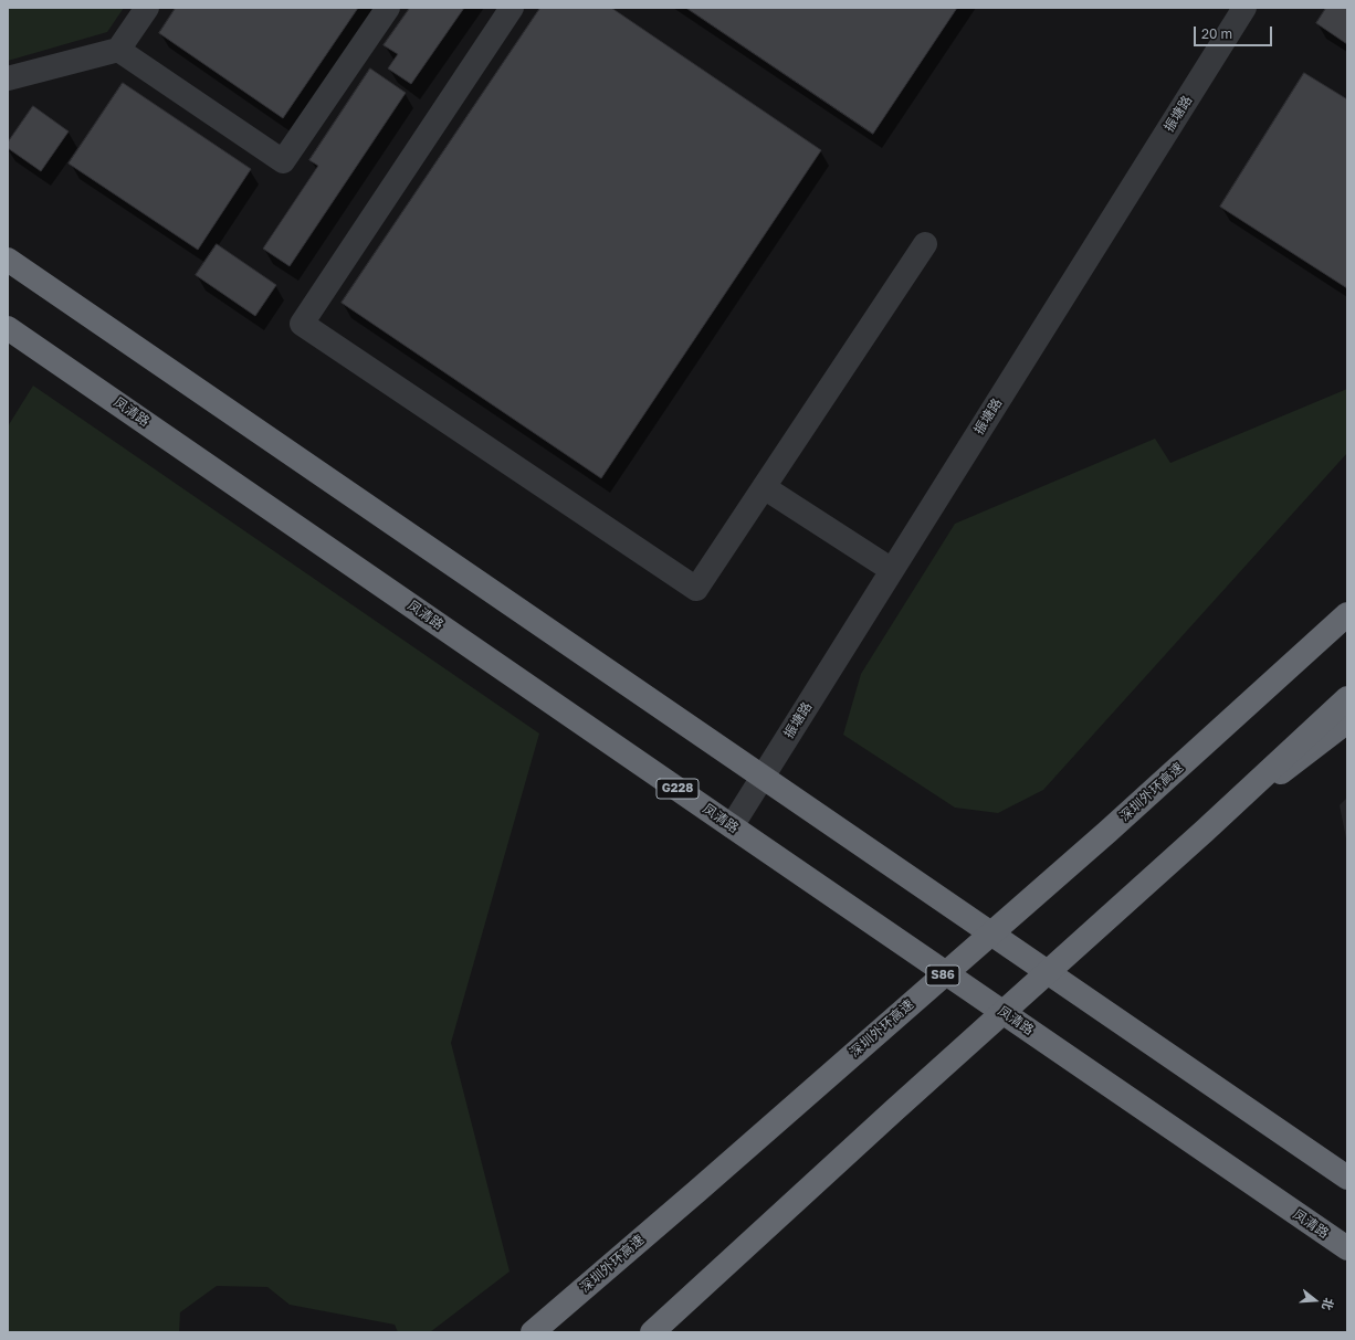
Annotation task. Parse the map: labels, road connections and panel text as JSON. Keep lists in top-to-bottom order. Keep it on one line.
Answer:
{"streets":{"highway":["凤清路","G228","深圳外环高速","S86"],"street":["振塘路"]},"crossings":[["振塘路","凤清路"]],"scale_bar":"20 m","north":"right"}
